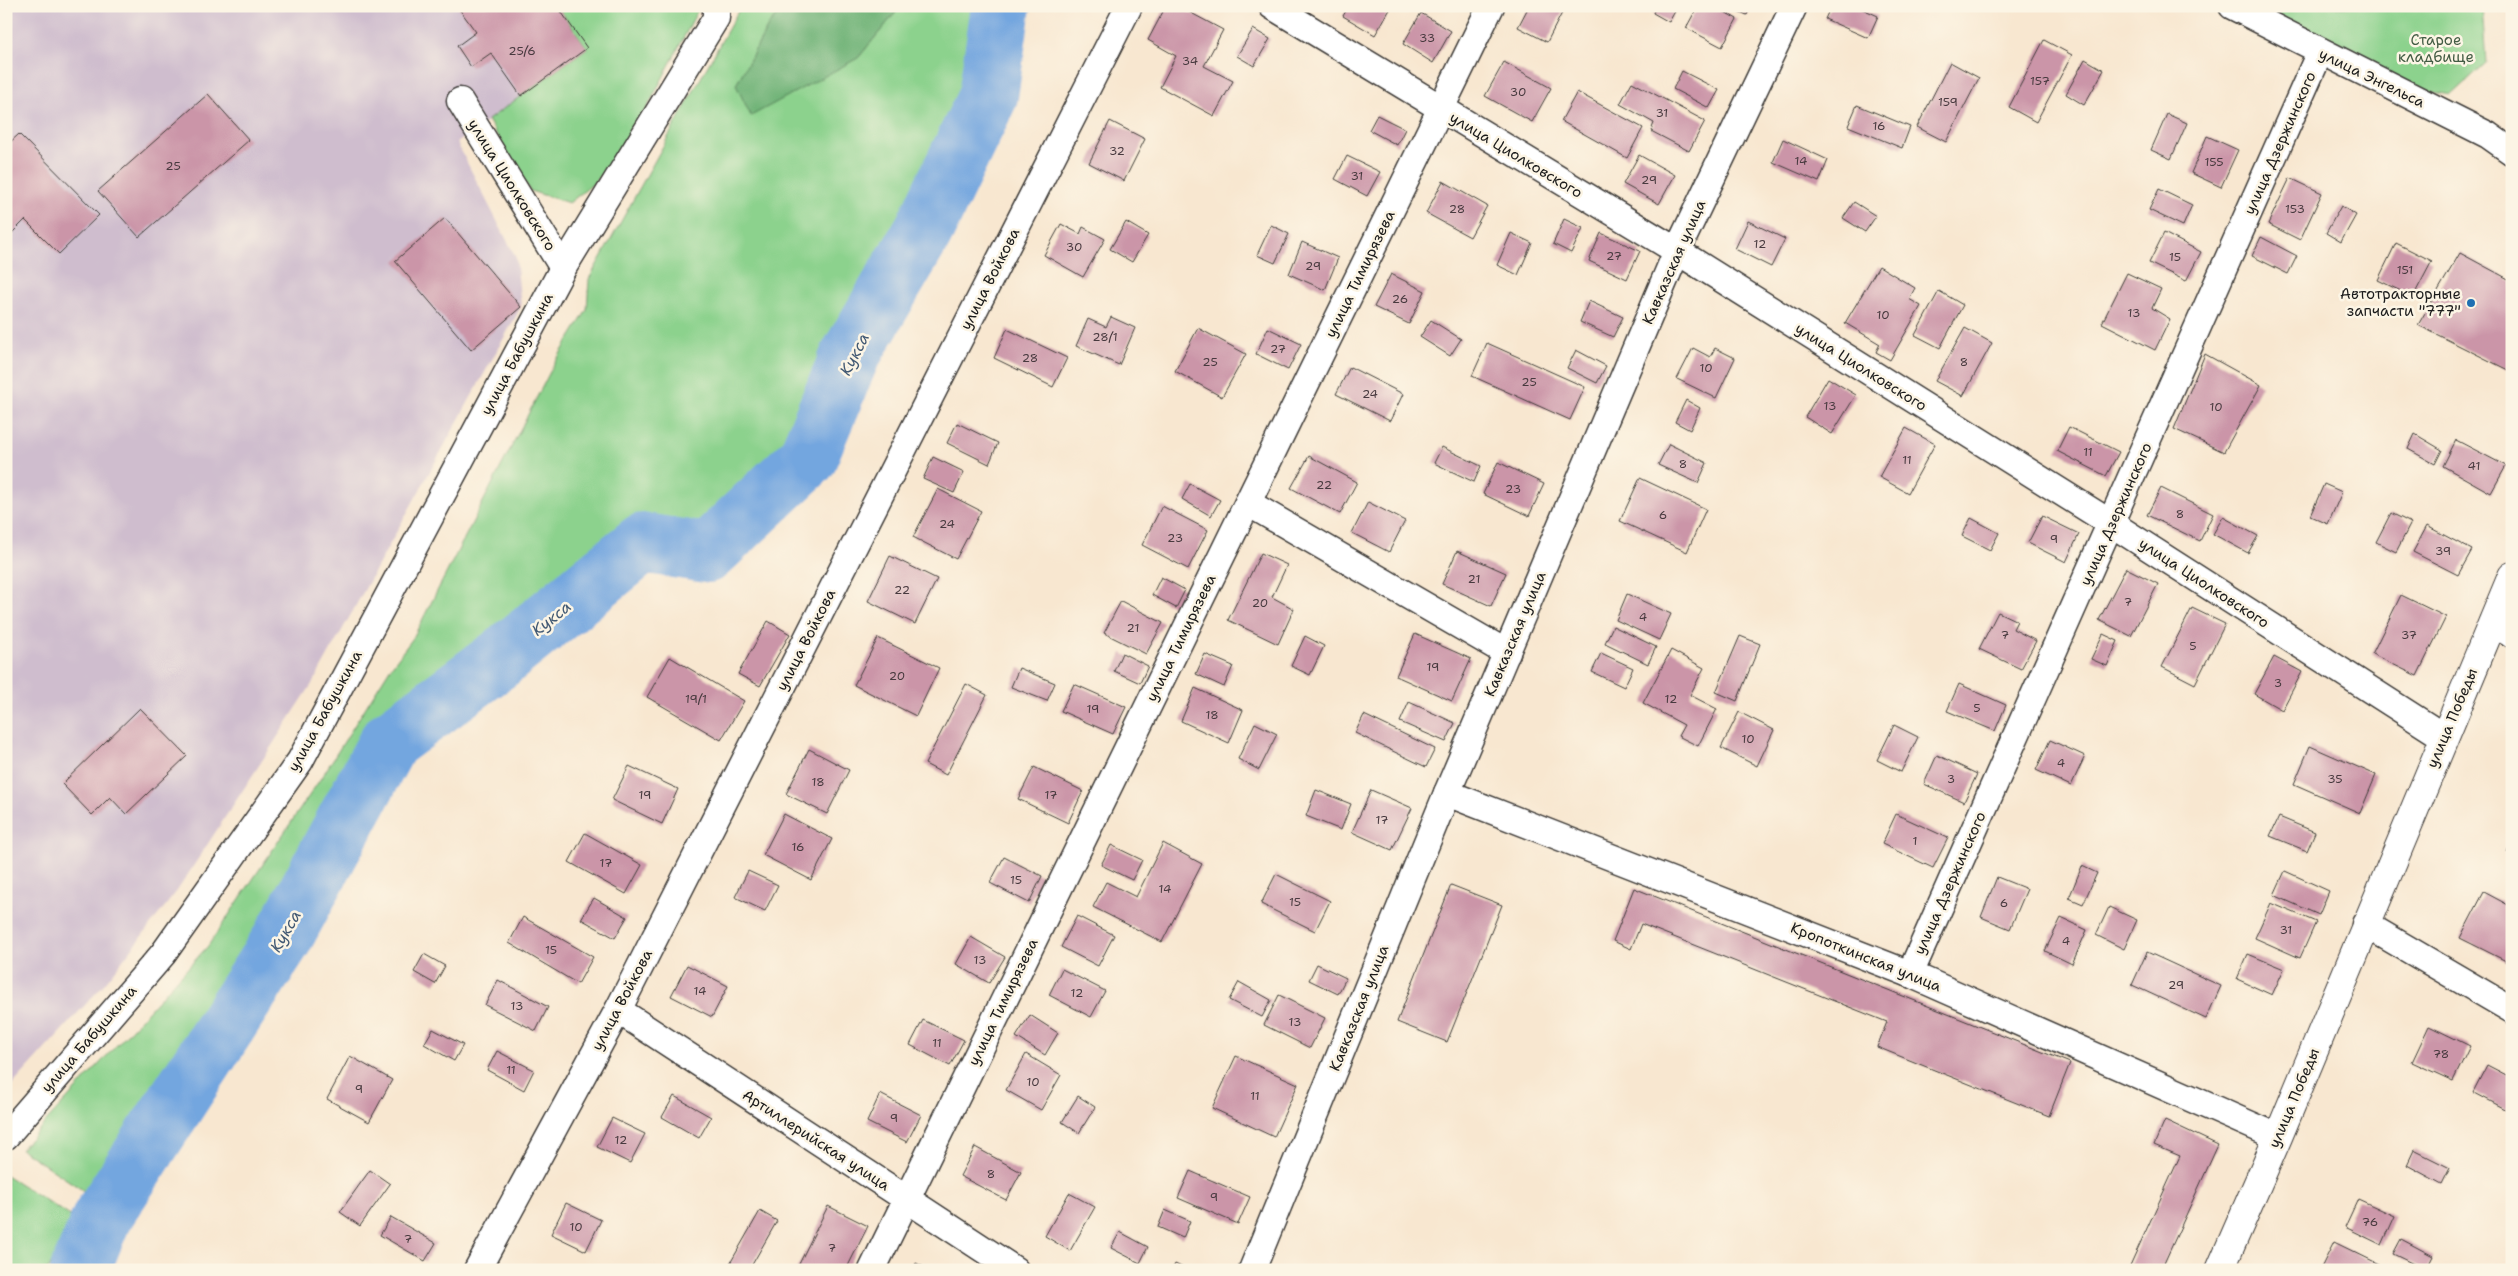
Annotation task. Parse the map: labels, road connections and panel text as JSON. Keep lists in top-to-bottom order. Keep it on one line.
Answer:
{"streets":{"street":["улица Энгельса","улица Дзержинского","улица Циолковского","Кавказская улица","улица Тимирязева","улица Войкова","улица Бабушкина","улица Победы","Кропоткинская улица","Артиллерийская улица"]},"crossings":[["улица Энгельса","улица Дзержинского"],["улица Дзержинского","улица Циолковского"],["улица Дзержинского","Кропоткинская улица"],["улица Циолковского","Кавказская улица"],["улица Циолковского","улица Тимирязева"],["улица Циолковского","улица Бабушкина"],["улица Циолковского","улица Победы"],["Кавказская улица","Кропоткинская улица"],["улица Тимирязева","Артиллерийская улица"],["улица Войкова","Артиллерийская улица"],["улица Победы","Кропоткинская улица"]],"water":["Кукса"],"parks":["Старое кладбище"],"places":["Автотракторные запчасти \"777\""],"house_numbers":["33","25/6","34","157","30","159","31","16","32","14","155","25","31","29","28","153","12","30","27","15","29","151","26","13","10","28/1","27","28","25","8","10","25","24","13","10","11","11","8","41","22","23","8","6","24","23","9","39","21","22","7","20","4","21","7","37","5","19","20","3","19/1","12","5","19","18","10","4","3","35","18","19","17","17","1","16","17","15","14","15","6","31","4","15","13","29","14","12","13","13","11","78","11","10","9","11","9","12","8","9","76","10","7","7"]}
